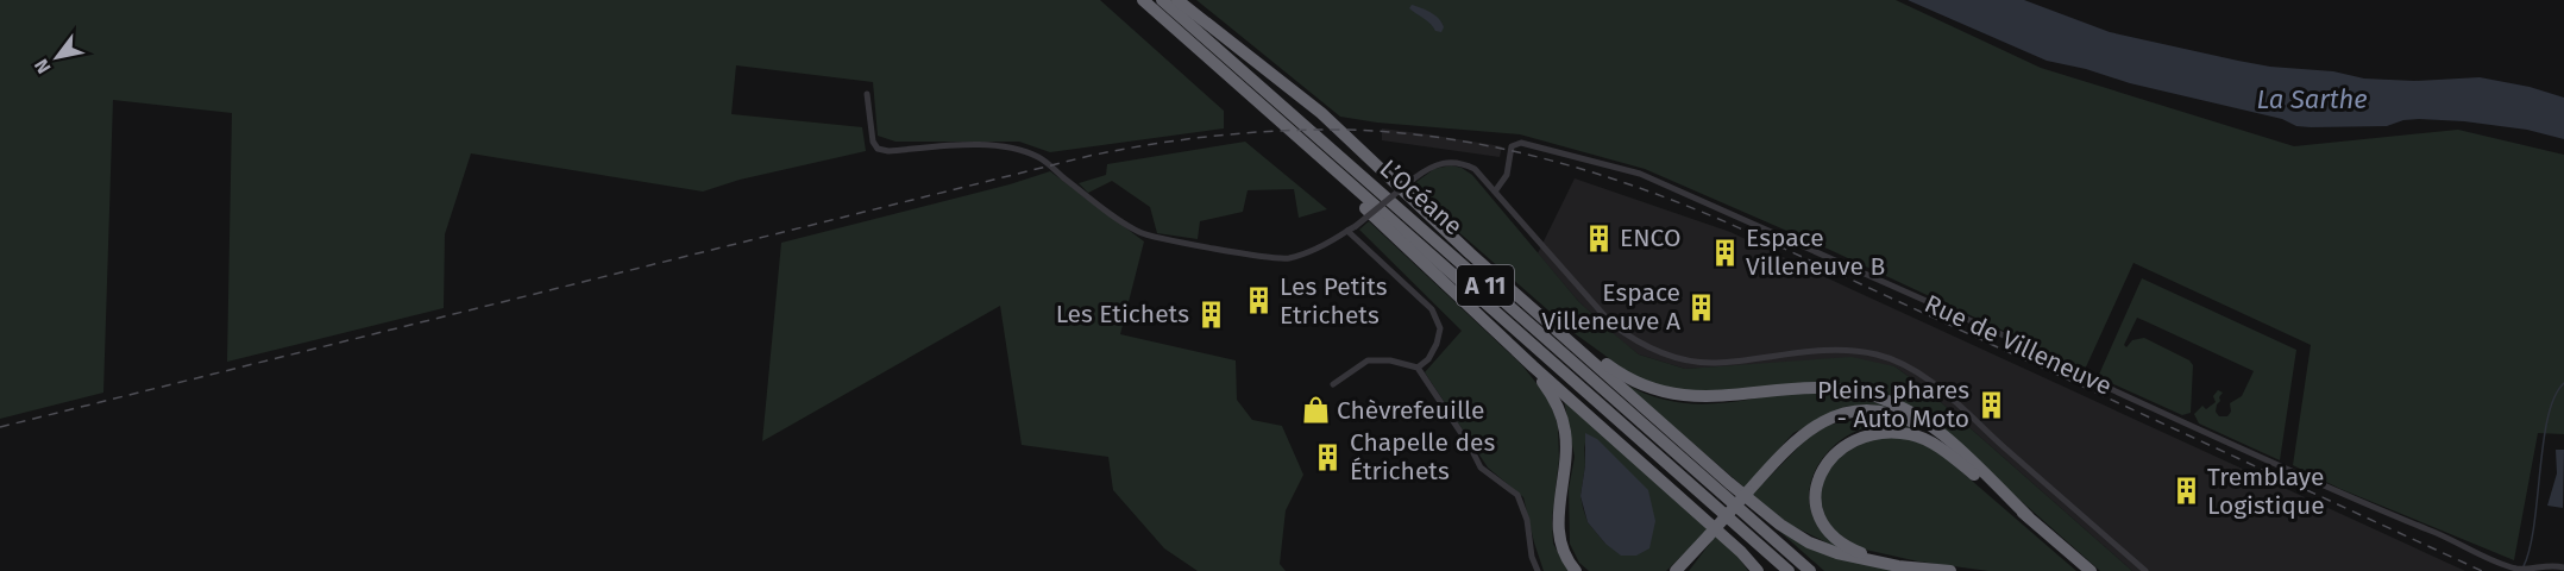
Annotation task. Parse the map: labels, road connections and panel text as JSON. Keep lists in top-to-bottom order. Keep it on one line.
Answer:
{"streets":{"highway":["L’Océane","A 11"],"street":["Rue de Villeneuve"]},"water":["La Sarthe"],"places":{"building":["ENCO","Espace Villeneuve B","Les Petits Etrichets","Espace Villeneuve A","Les Etichets","Pleins phares - Auto Moto","Chapelle des Étrichets","Tremblaye Logistique"],"shop":["Chèvrefeuille"]},"north":"bottom left"}
